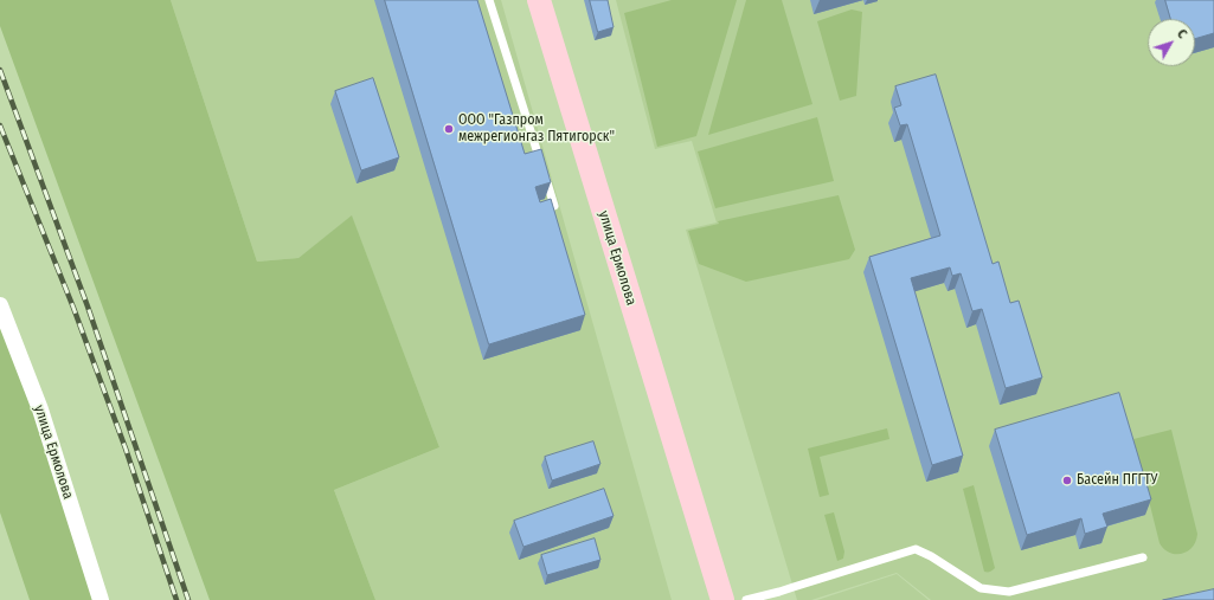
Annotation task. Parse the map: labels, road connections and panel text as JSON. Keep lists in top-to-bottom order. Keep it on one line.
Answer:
{"streets":{"main road":["улица Ермолова"]},"places":["ООО \"Газпром межрегионгаз Пятигорск\"","Басейн ПГГТУ"],"north":"top right"}
